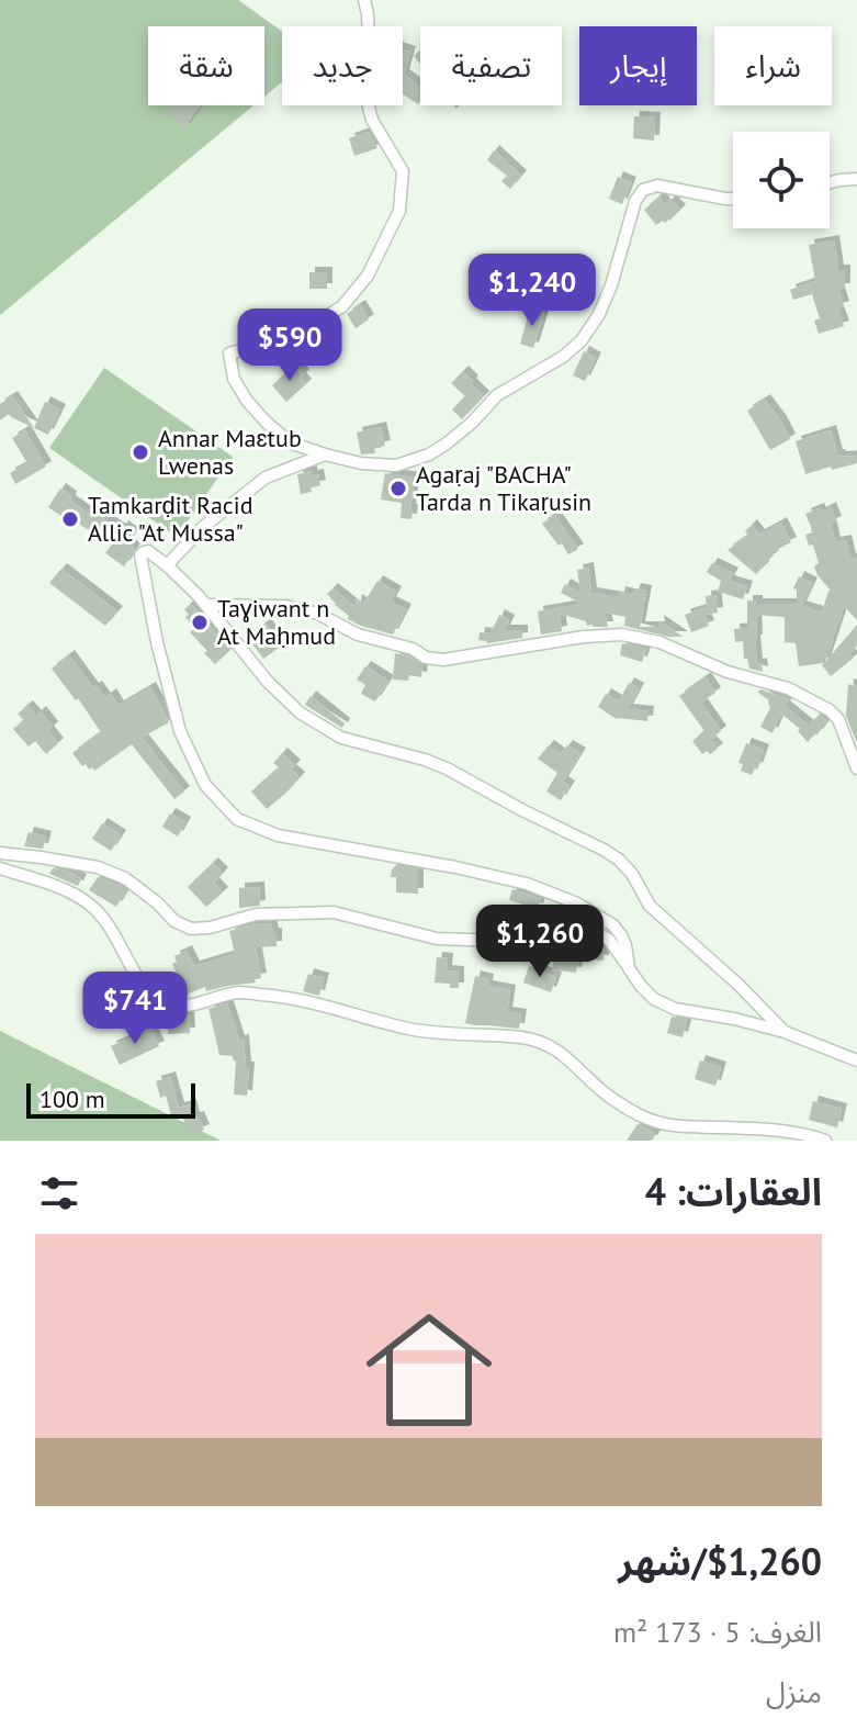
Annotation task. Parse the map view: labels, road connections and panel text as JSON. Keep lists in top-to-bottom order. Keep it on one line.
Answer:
{"places":["Annar Maɛtub Lwenas","Agaṛaj \"BACHA\" Tarda n Tikaṛusin","Tamkarḍit Racid Allic \"At Mussa\"","Taɣiwant n At Maḥmud"],"scale_bar":"100 m","page":{"chip":["شراء","إيجار","تصفية","جديد","شقة"],"price":["$1,240","$590","$1,260","$741"],"scale":"100 m","heading":"العقارات: 4","list":[{"name":"$1,260/شهر","note":"الغرف: 5 · 173 m² · منزل"}]}}
